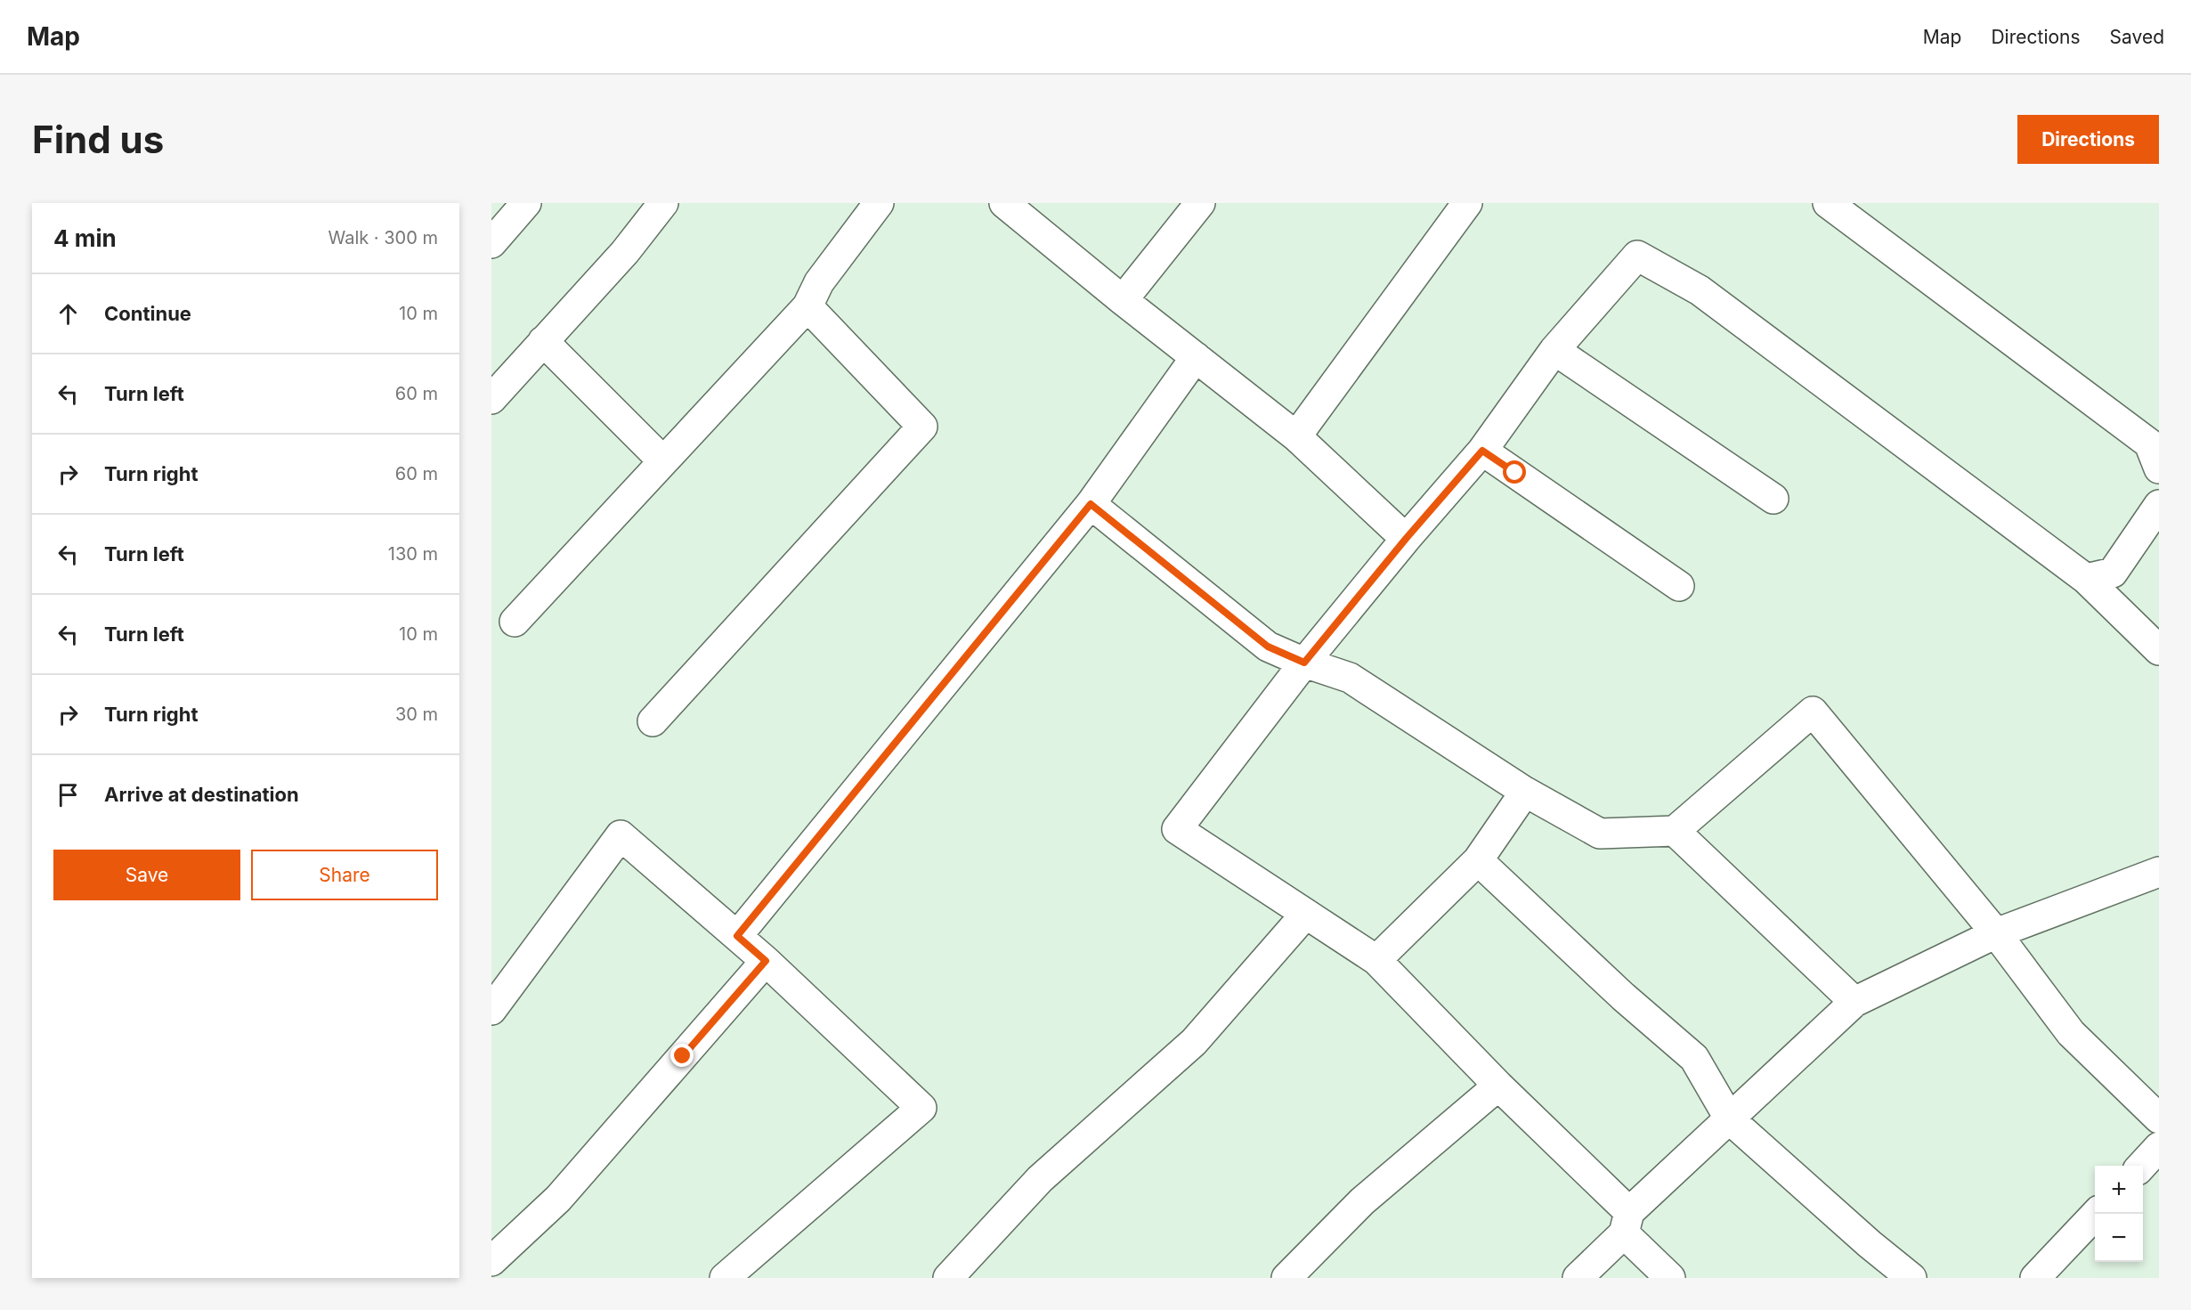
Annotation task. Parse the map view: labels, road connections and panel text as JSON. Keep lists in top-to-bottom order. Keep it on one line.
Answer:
{"page":{"header":"Map","nav":["Map","Directions","Saved"],"buttons":["Directions",["Save","Share"]],"title":"Find us","heading":["4 min","Walk · 300 m"],"list":[["Continue","10 m"],["Turn left","60 m"],["Turn right","60 m"],["Turn left","130 m"],["Turn left","10 m"],["Turn right","30 m"],"Arrive at destination"],"map_buttons":["+","−"]}}
